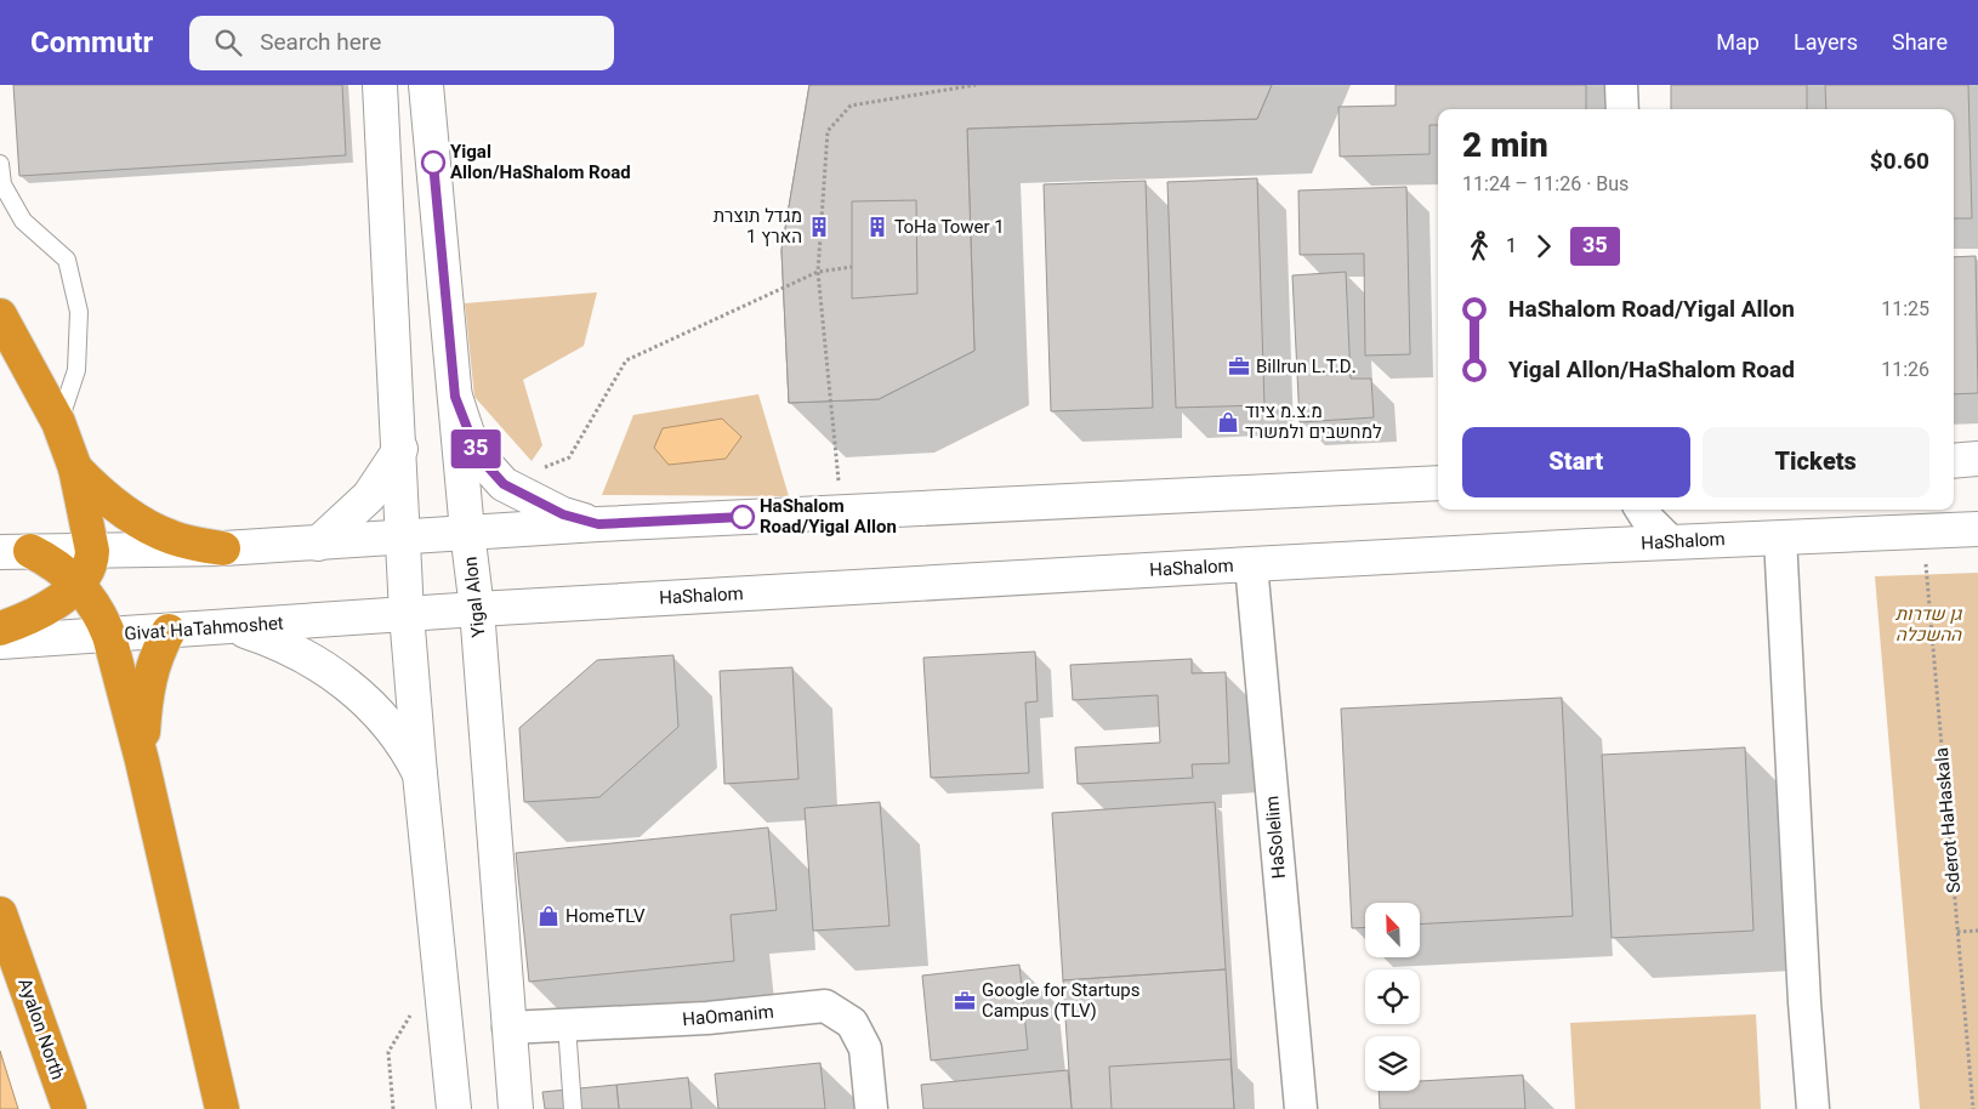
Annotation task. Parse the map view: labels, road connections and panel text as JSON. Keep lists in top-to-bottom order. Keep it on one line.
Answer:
{"streets":{"highway":["Ayalon North"],"main road":["HaShalom","Yigal Alon","Givat HaTahmoshet"],"street":["HaSolelim","HaOmanim"],"path":["Sderot HaHaskala"]},"crossings":[["HaShalom","Yigal Alon"],["HaShalom","Givat HaTahmoshet"],["HaShalom","Sderot HaHaskala"],["HaShalom","HaSolelim"],["Yigal Alon","HaOmanim"]],"parks":["גן שדרות ההשכלה"],"places":{"other":["Yigal Allon/HaShalom Road","HaShalom Road/Yigal Allon"],"building":["מגדל תוצרת הארץ 1","ToHa Tower 1"],"office":["Billrun L.T.D.","Google for Startups Campus (TLV)"],"shop":["מ.צ.מ ציוד למחשבים ולמשרד","HomeTLV"]},"lines":["bus line 35"],"north":"top left","page":{"header":"Commutr","search":"Search here","nav":["Map","Layers","Share"],"on_map":"35","heading":["2 min","11:24 – 11:26 · Bus","$0.60"],"legs":["1","35"],"list":[{"name":"HaShalom Road/Yigal Allon","value":"11:25"},{"name":"Yigal Allon/HaShalom Road","value":"11:26"}],"buttons":["Start","Tickets"]}}
